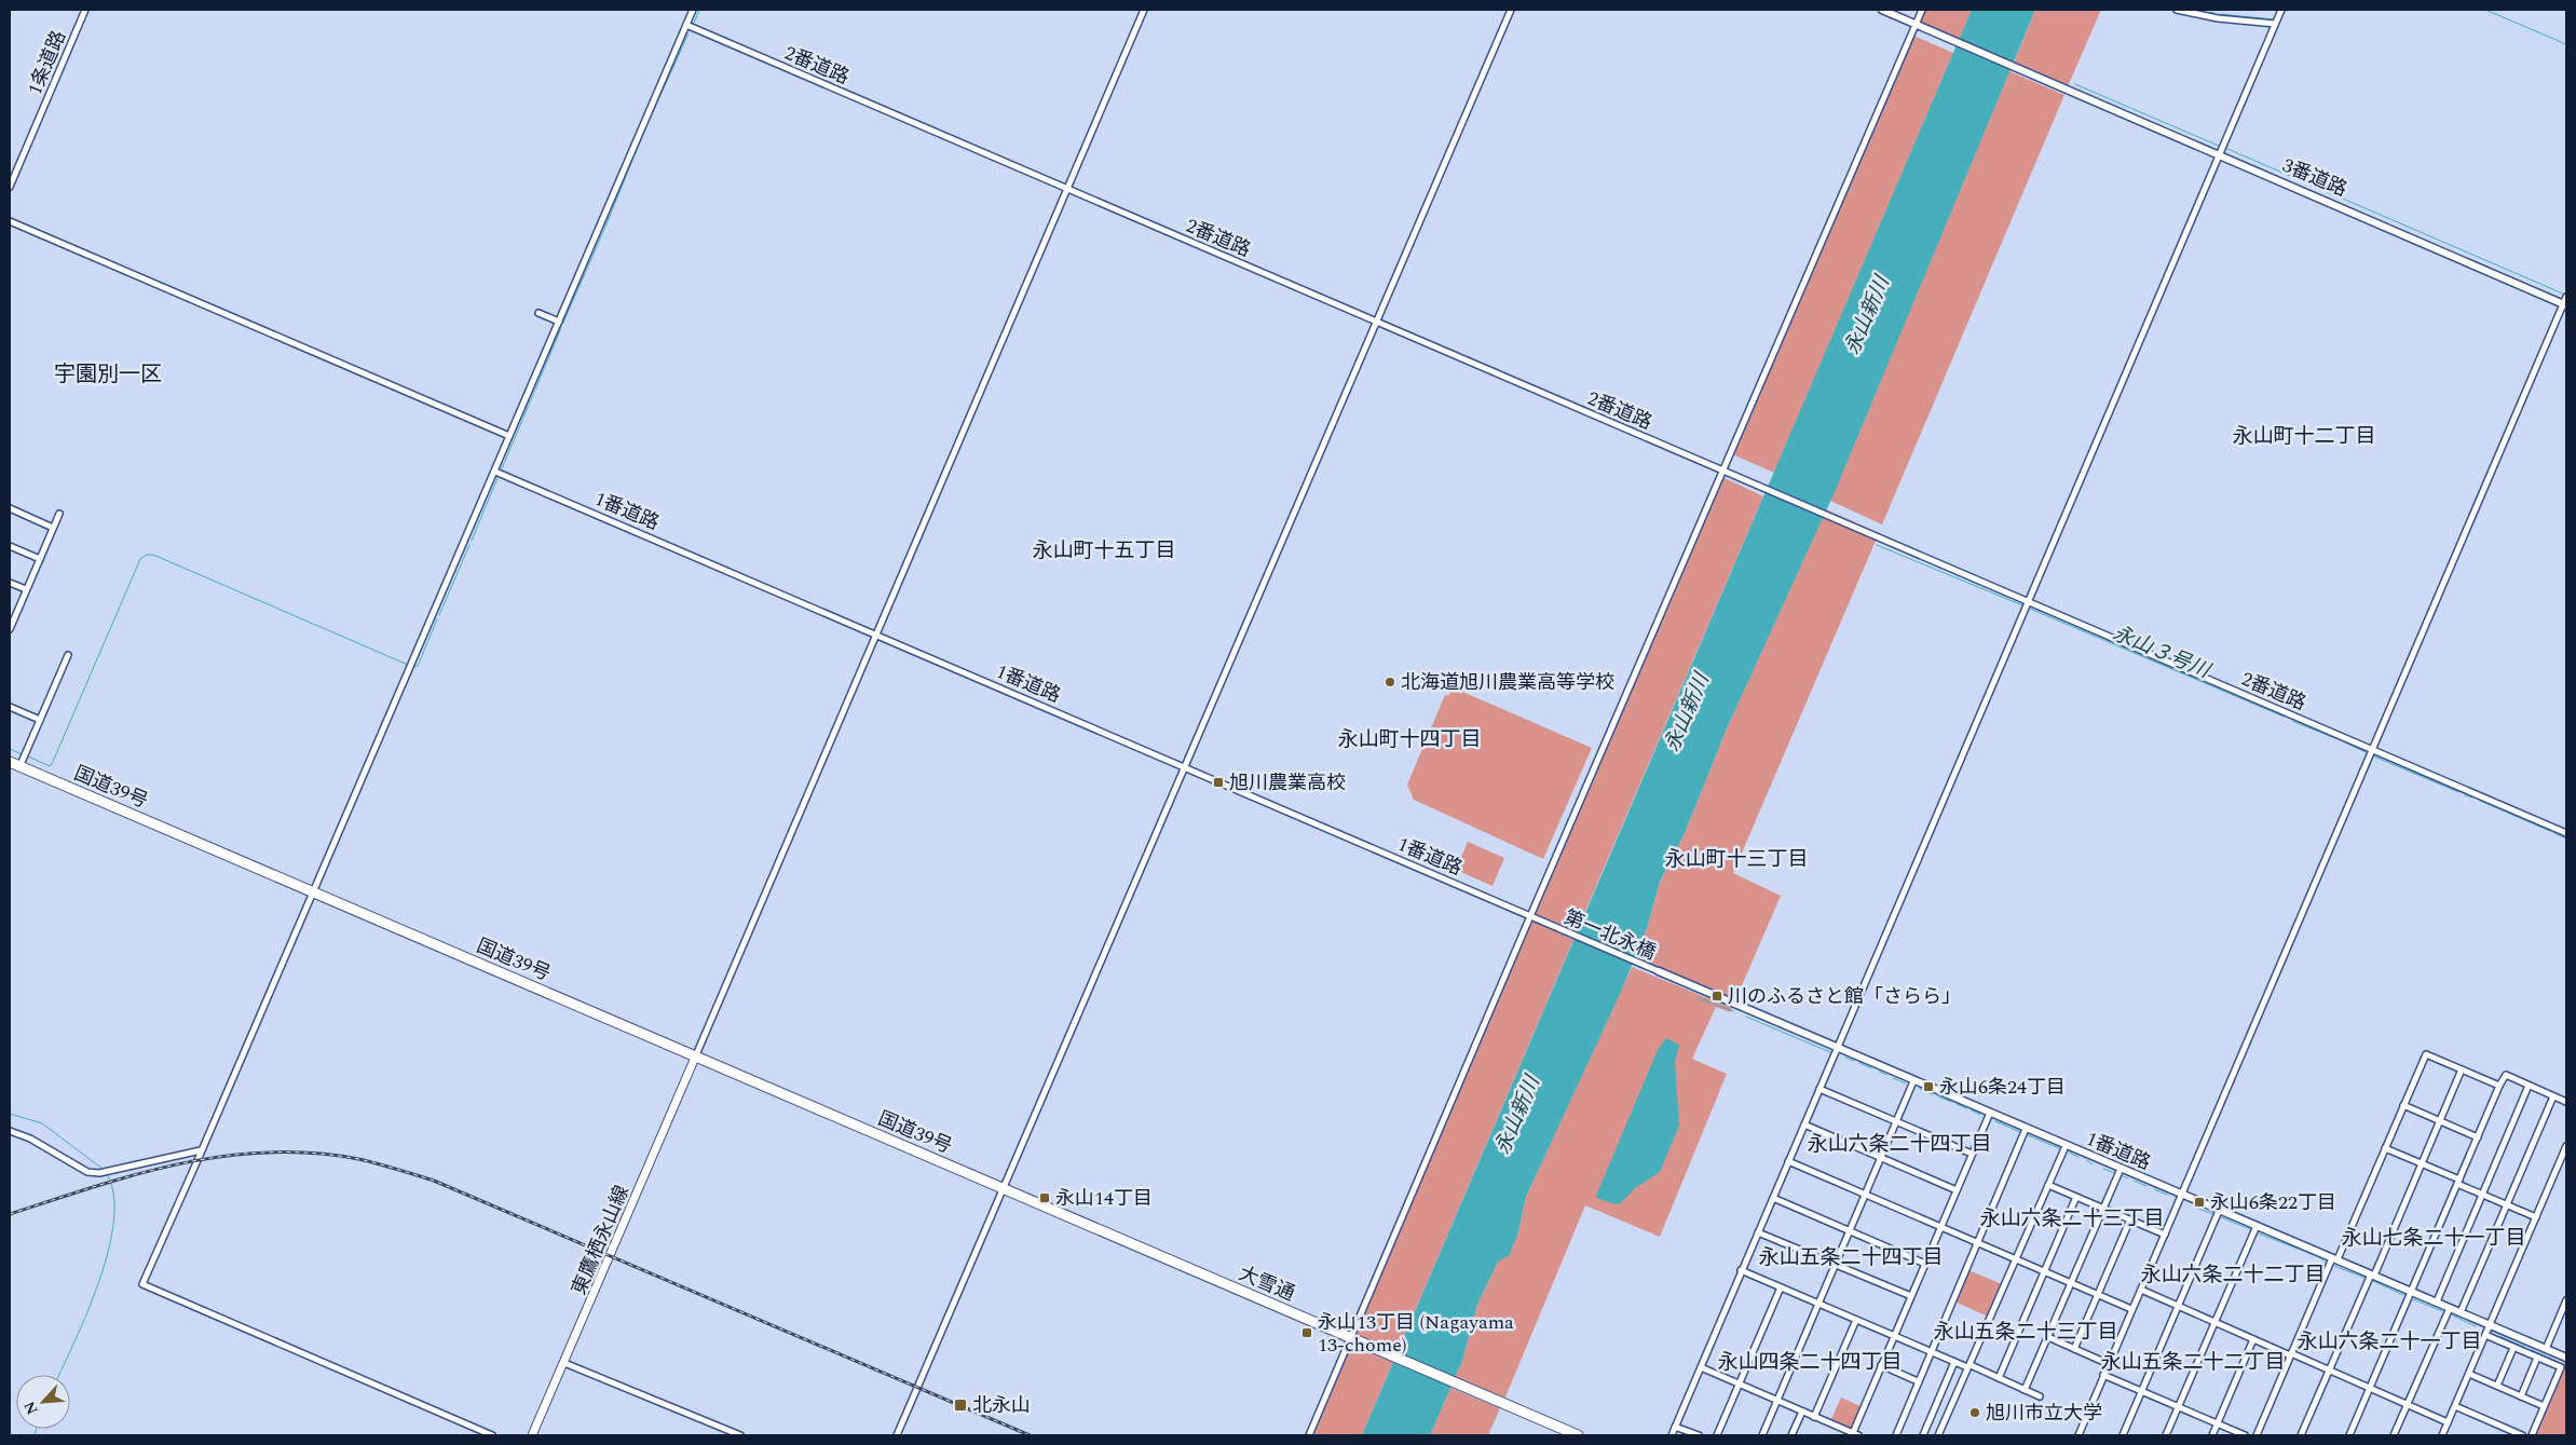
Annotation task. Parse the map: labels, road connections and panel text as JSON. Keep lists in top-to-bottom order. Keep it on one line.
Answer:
{"streets":{"highway":["国道39号","大雪通"],"main road":["東鷹栖永山線"],"street":["1条道路","2番道路","3番道路","1番道路","第一北永橋"]},"crossings":[["1番道路","第一北永橋"],["国道39号","東鷹栖永山線"],["国道39号","大雪通"]],"districts":["宇園別一区","永山町十二丁目","永山町十五丁目","永山町十四丁目","永山町十三丁目","永山六条二十四丁目","永山六条二十三丁目","永山七条二十一丁目","永山五条二十四丁目","永山六条二十二丁目","永山五条二十三丁目","永山六条二十一丁目","永山四条二十四丁目","永山五条二十二丁目"],"water":["永山新川","永山３号川"],"places":{"other":["北海道旭川農業高等学校","旭川市立大学"],"transit":["旭川農業高校","川のふるさと館「さらら」","永山6条24丁目","永山14丁目","永山6条22丁目","永山13丁目 (Nagayama 13-chome)","北永山"]},"north":"bottom left"}
